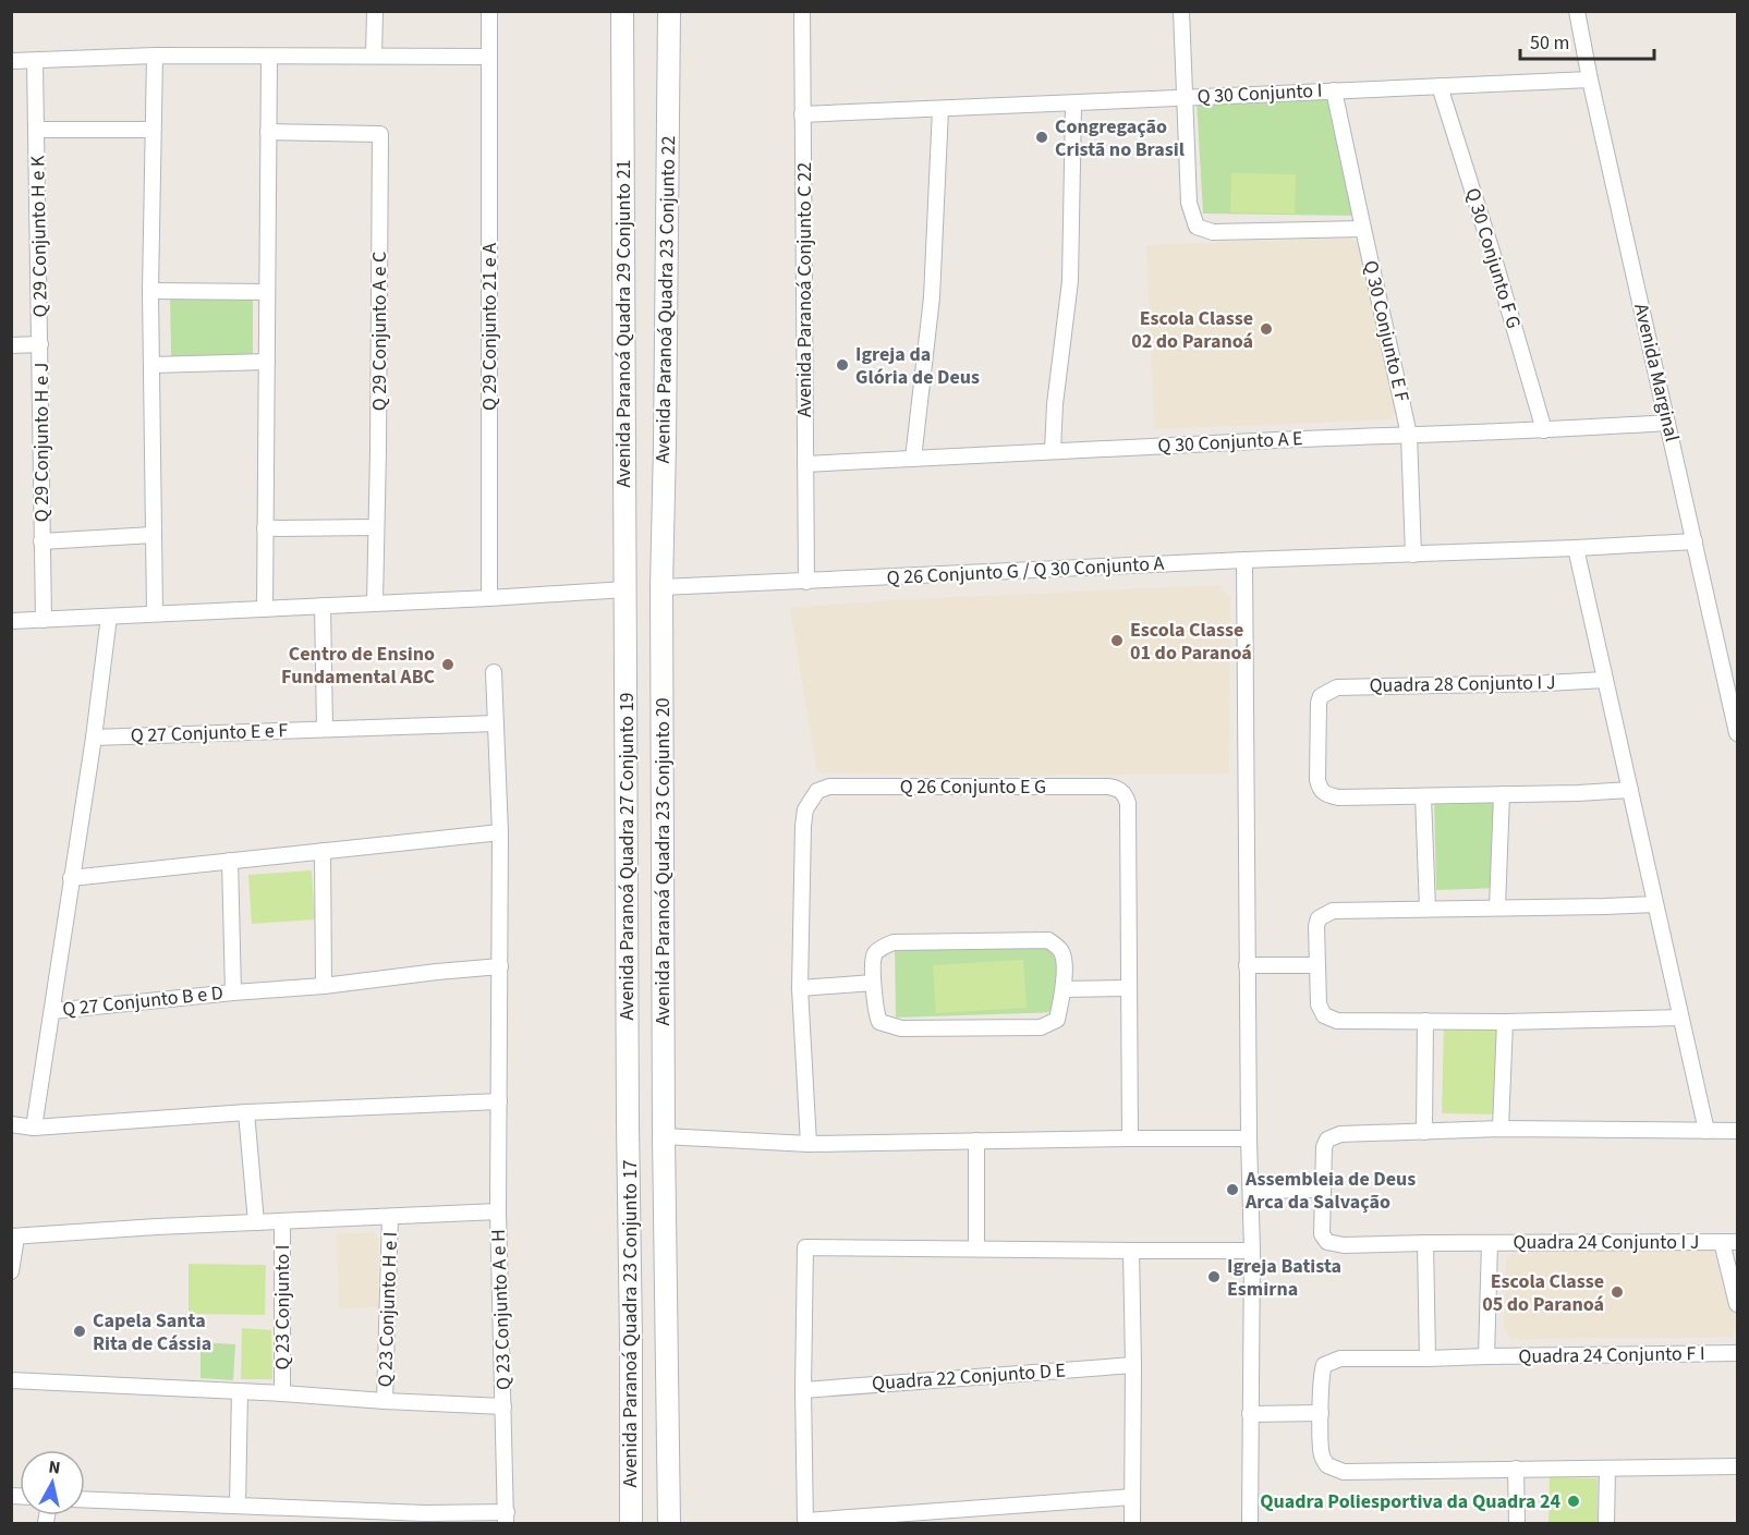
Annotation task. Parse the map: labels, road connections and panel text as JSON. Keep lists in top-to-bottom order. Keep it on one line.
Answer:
{"streets":{"street":["Q 30 Conjunto I","Q 29 Conjunto H e K","Q 30 Conjunto F G","Avenida Paranoá Conjunto C 22","Avenida Paranoá Quadra 23 Conjunto 22","Avenida Paranoá Quadra 29 Conjunto 21","Q 29 Conjunto 21 e A","Q 29 Conjunto A e C","Q 30 Conjunto E F","Avenida Marginal","Q 29 Conjunto H e J","Q 30 Conjunto A E","Q 26 Conjunto G / Q 30 Conjunto A","Quadra 28 Conjunto I J","Q 27 Conjunto E e F","Q 26 Conjunto E G","Avenida Paranoá Quadra 27 Conjunto 19","Avenida Paranoá Quadra 23 Conjunto 20","Q 27 Conjunto B e D","Quadra 24 Conjunto I J","Q 23 Conjunto I","Q 23 Conjunto H e I","Q 23 Conjunto A e H","Avenida Paranoá Quadra 23 Conjunto 17","Quadra 24 Conjunto F I","Quadra 22 Conjunto D E"]},"crossings":[["Q 30 Conjunto I","Q 30 Conjunto F G"],["Q 30 Conjunto I","Avenida Paranoá Conjunto C 22"],["Q 30 Conjunto I","Q 30 Conjunto E F"],["Q 30 Conjunto I","Avenida Marginal"],["Q 29 Conjunto H e K","Q 29 Conjunto H e J"],["Q 30 Conjunto F G","Q 30 Conjunto A E"],["Avenida Paranoá Conjunto C 22","Q 30 Conjunto A E"],["Avenida Paranoá Conjunto C 22","Q 26 Conjunto G / Q 30 Conjunto A"],["Avenida Paranoá Quadra 23 Conjunto 22","Q 26 Conjunto G / Q 30 Conjunto A"],["Avenida Paranoá Quadra 23 Conjunto 22","Avenida Paranoá Quadra 23 Conjunto 20"],["Avenida Paranoá Quadra 29 Conjunto 21","Avenida Paranoá Quadra 27 Conjunto 19"],["Q 30 Conjunto E F","Q 30 Conjunto A E"],["Q 30 Conjunto E F","Q 26 Conjunto G / Q 30 Conjunto A"],["Avenida Marginal","Q 30 Conjunto A E"],["Avenida Marginal","Q 26 Conjunto G / Q 30 Conjunto A"],["Q 26 Conjunto G / Q 30 Conjunto A","Avenida Paranoá Quadra 23 Conjunto 20"],["Q 27 Conjunto E e F","Q 23 Conjunto A e H"],["Avenida Paranoá Quadra 27 Conjunto 19","Avenida Paranoá Quadra 23 Conjunto 17"],["Q 27 Conjunto B e D","Q 23 Conjunto A e H"]],"places":["Congregação Cristã no Brasil","Escola Classe 02 do Paranoá","Igreja da Glória de Deus","Escola Classe 01 do Paranoá","Centro de Ensino Fundamental ABC","Assembleia de Deus Arca da Salvação","Igreja Batista Esmirna","Escola Classe 05 do Paranoá","Capela Santa Rita de Cássia","Quadra Poliesportiva da Quadra 24"],"scale_bar":"50 m","north":"top"}
